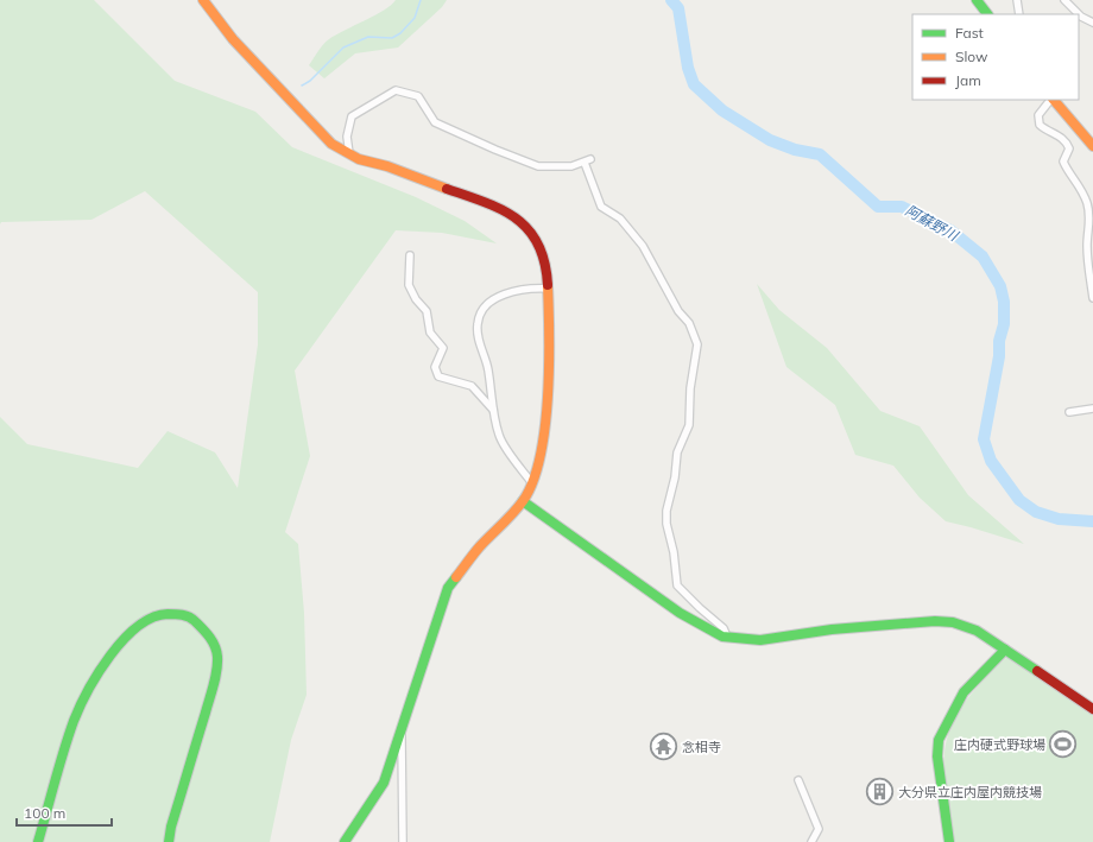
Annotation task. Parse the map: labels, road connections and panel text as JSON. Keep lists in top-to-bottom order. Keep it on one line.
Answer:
{"water":["阿蘇野川"],"places":{"sports":["庄内硬式野球場"],"temple":["念相寺"],"building":["大分県立庄内屋内競技場"]},"legend":["Fast","Slow","Jam"],"scale_bar":"100 m"}
